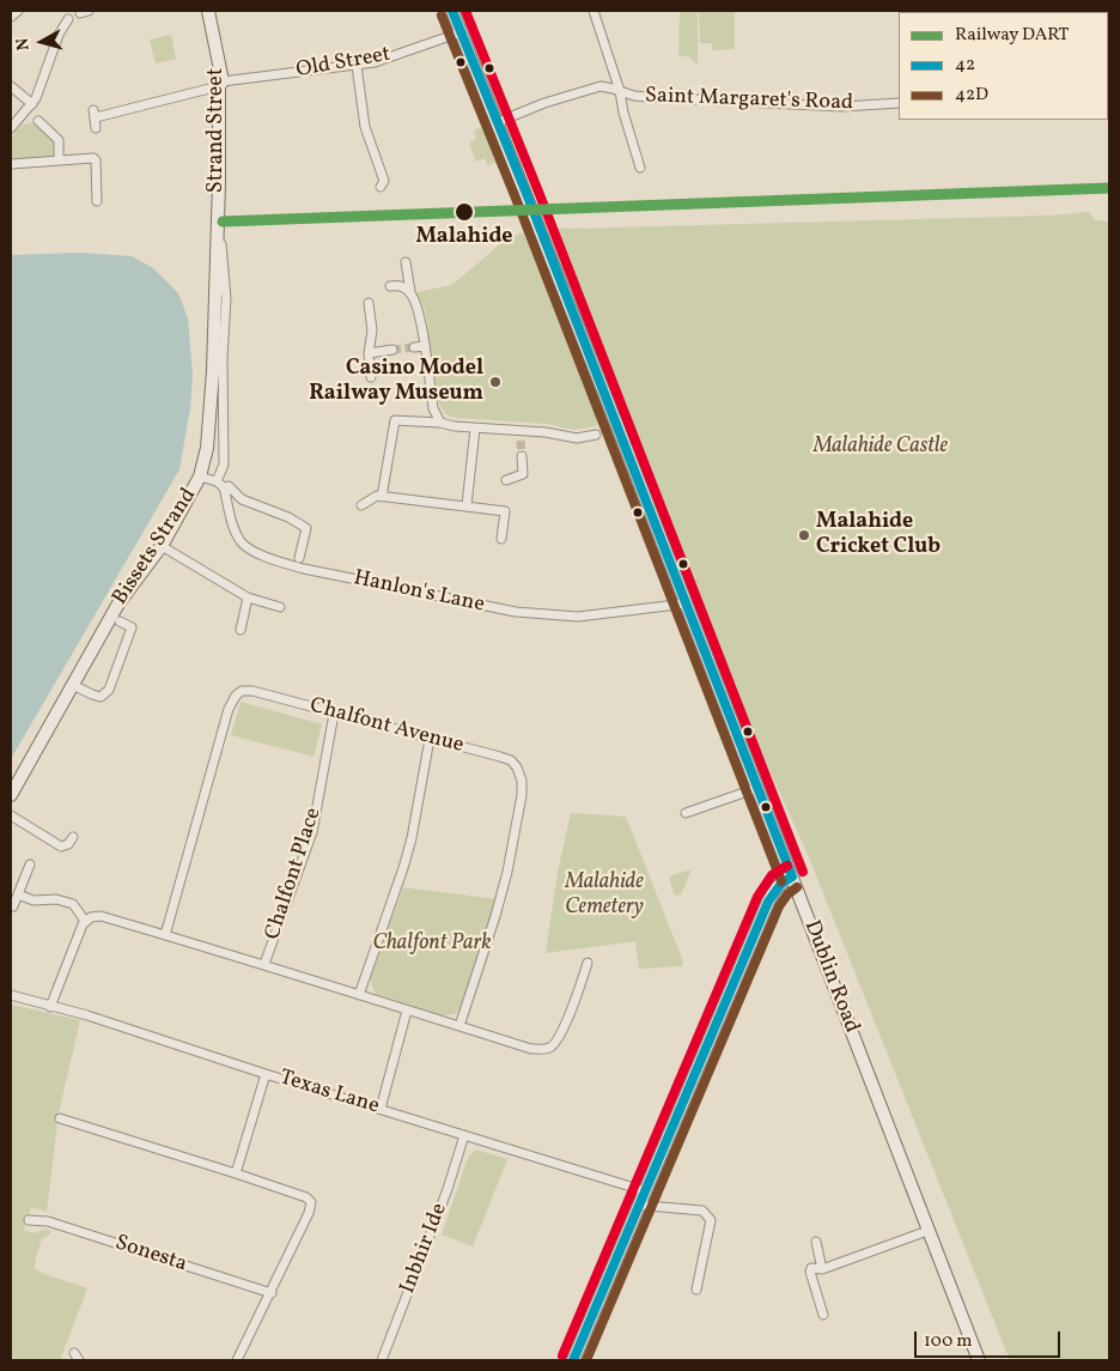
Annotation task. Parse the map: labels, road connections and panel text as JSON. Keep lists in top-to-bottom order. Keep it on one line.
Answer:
{"streets":{"main road":["Strand Street","Bissets Strand","Dublin Road"],"street":["Old Street","Saint Margaret's Road","Hanlon's Lane","Chalfont Avenue","Chalfont Place","Texas Lane","Inbhir Ide","Sonesta"]},"crossings":[["Old Street","Strand Street"],["Old Street","Dublin Road"],["Saint Margaret's Road","Dublin Road"],["Strand Street","Bissets Strand"],["Hanlon's Lane","Dublin Road"],["Chalfont Avenue","Chalfont Place"],["Texas Lane","Inbhir Ide"]],"parks":["Malahide Castle","Malahide Cemetery","Chalfont Park"],"places":["Malahide","Casino Model Railway Museum","Malahide Cricket Club"],"lines":["transit line 42","transit line 42D","rail line DART"],"legend":["Railway DART","42","42D"],"scale_bar":"100 m","north":"left"}
